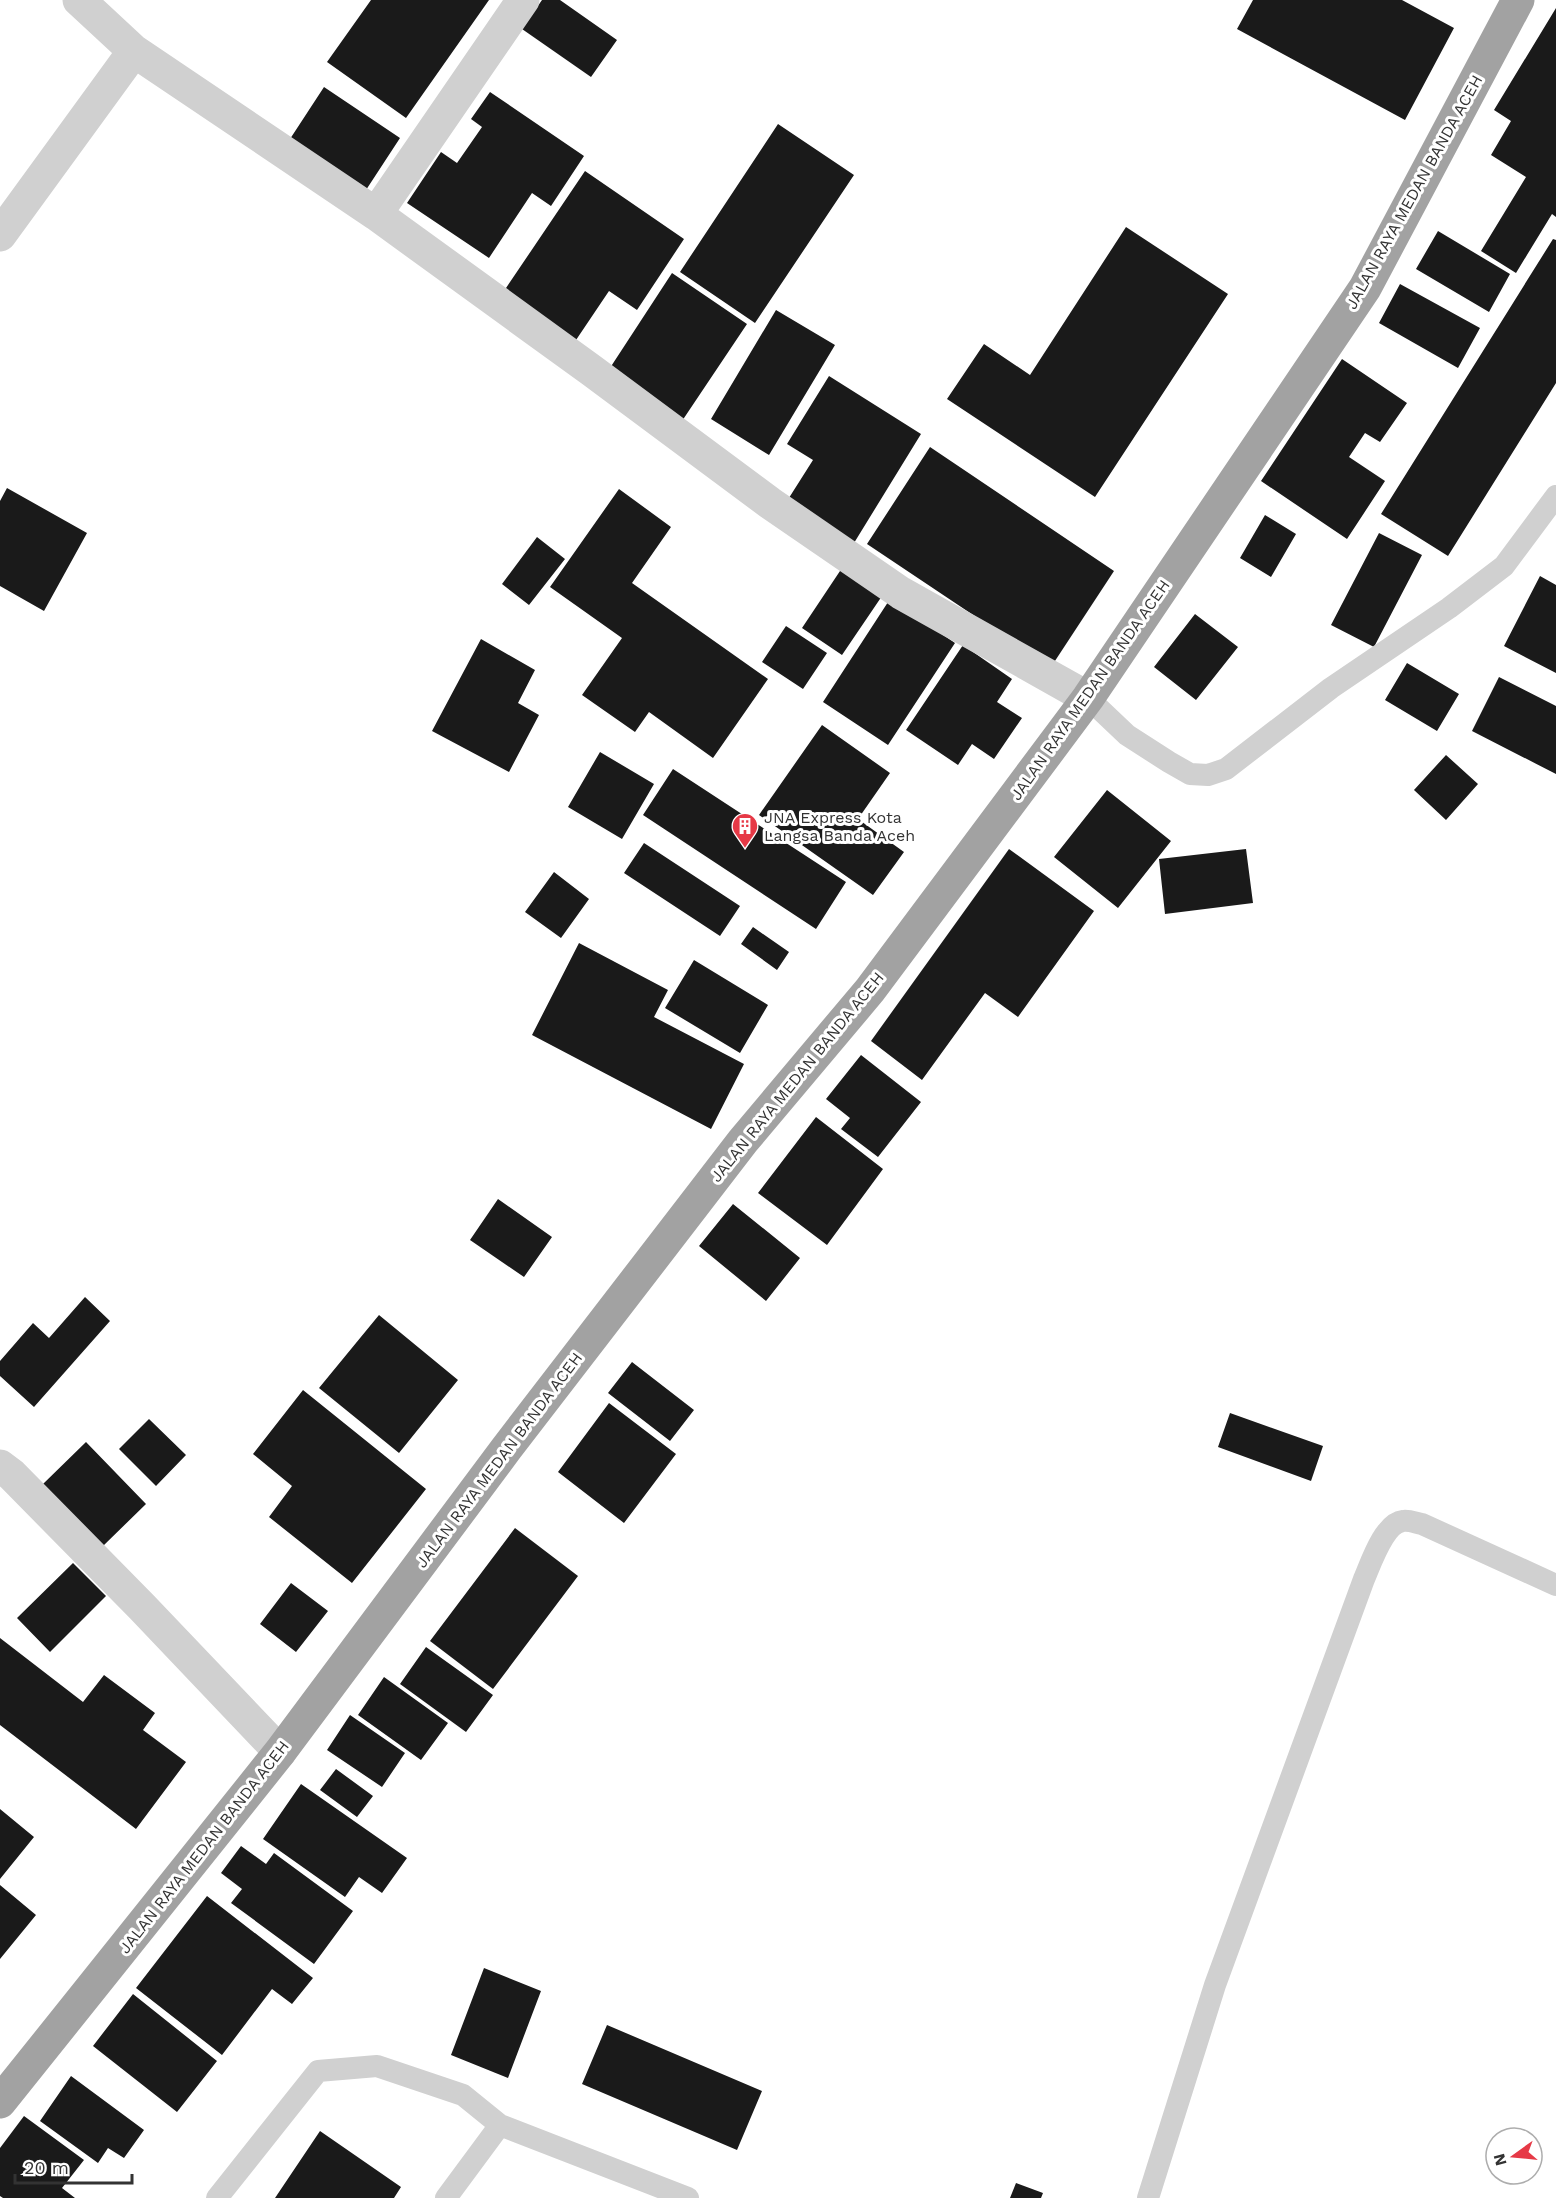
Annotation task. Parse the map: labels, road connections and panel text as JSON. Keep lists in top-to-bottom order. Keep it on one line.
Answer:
{"streets":{"highway":["JALAN RAYA MEDAN BANDA ACEH"]},"places":{"building":["JNA Express Kota Langsa Banda Aceh"]},"scale_bar":"20 m","north":"left"}
